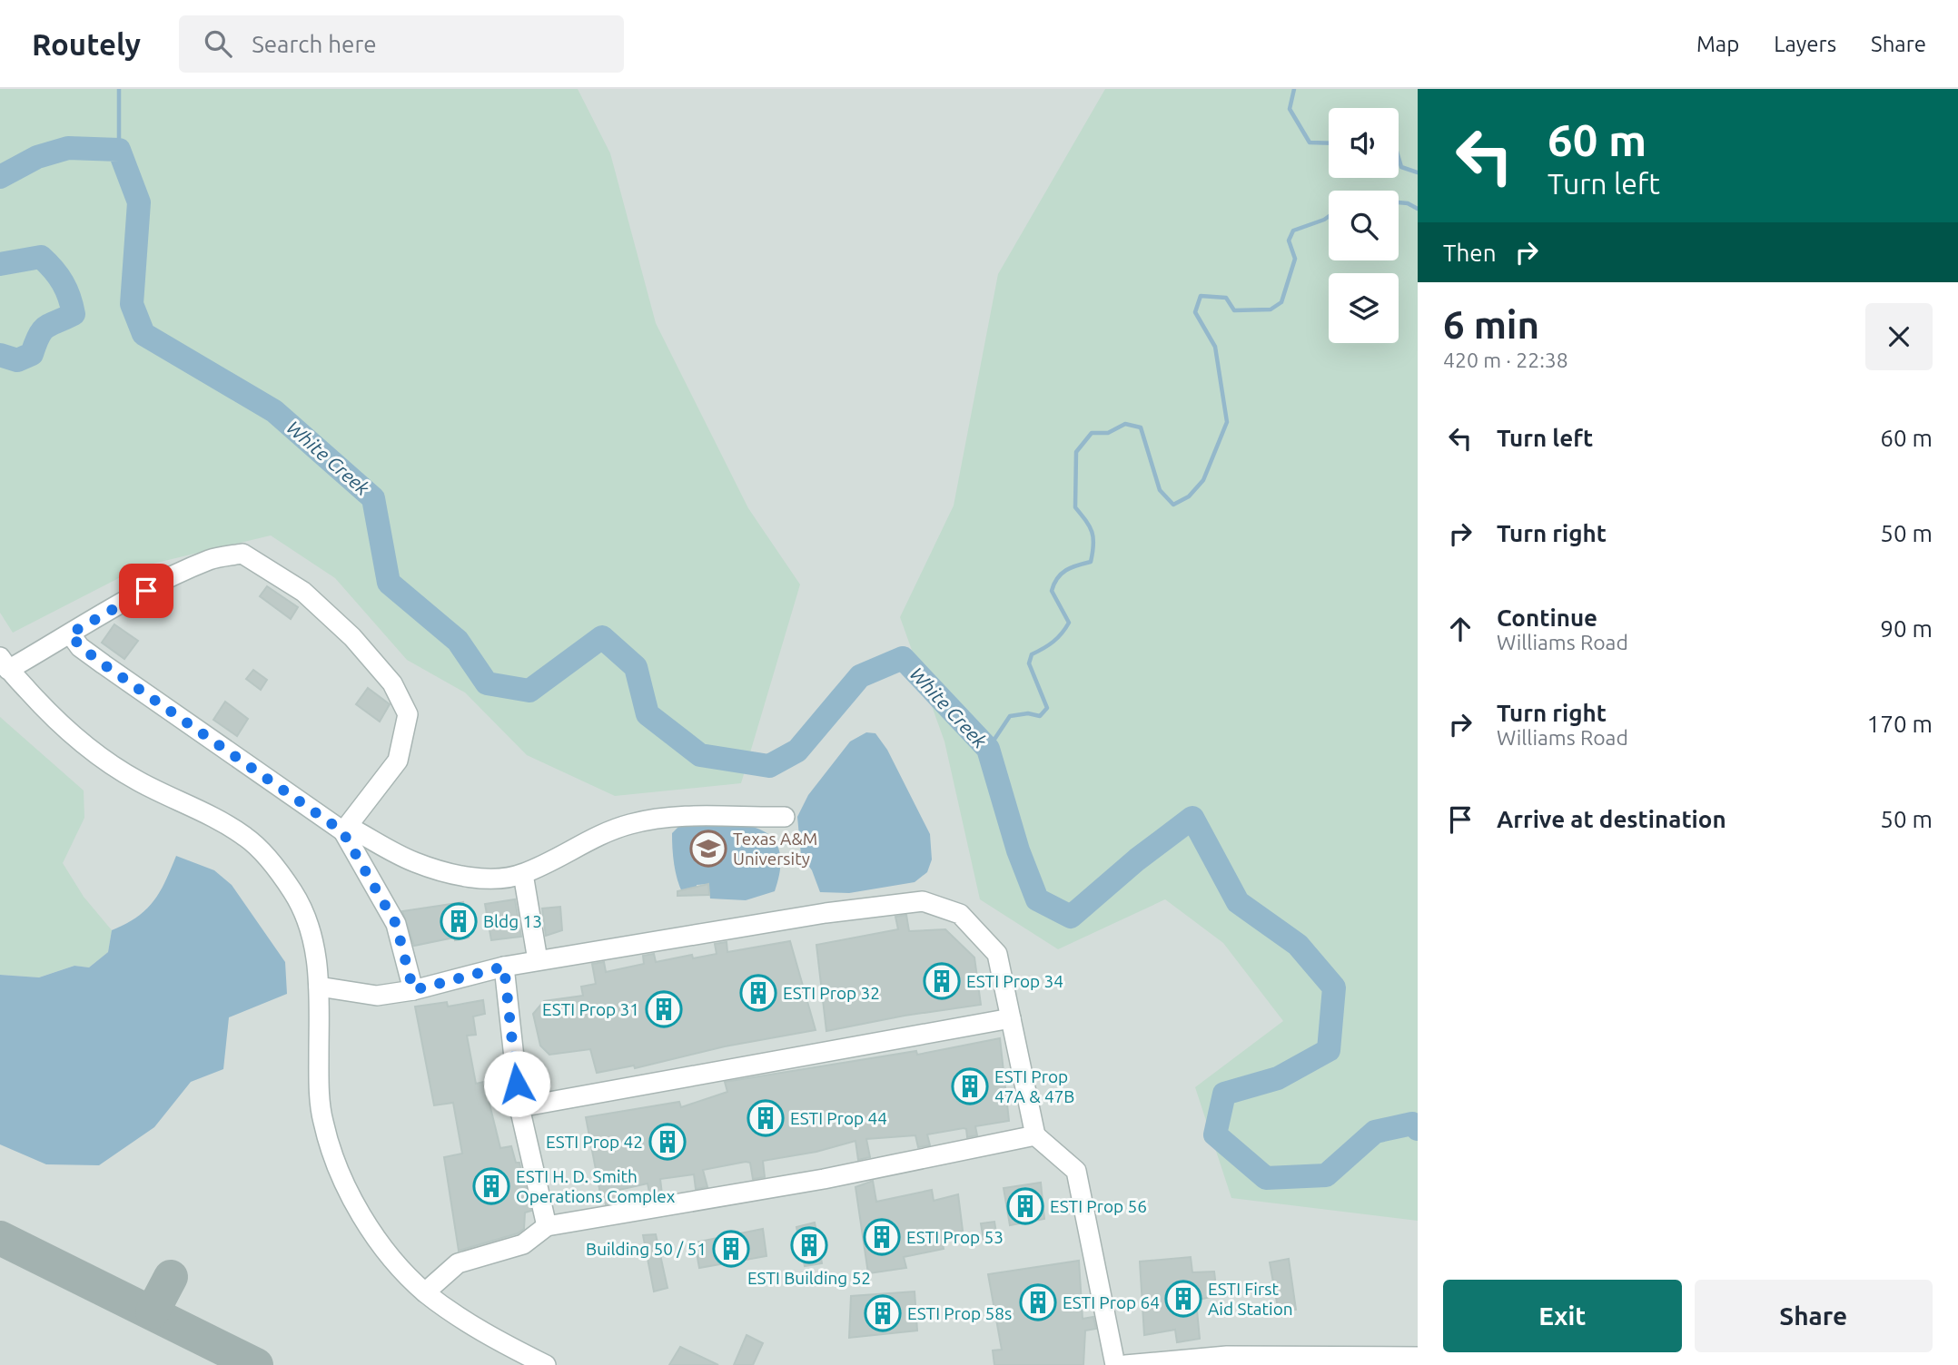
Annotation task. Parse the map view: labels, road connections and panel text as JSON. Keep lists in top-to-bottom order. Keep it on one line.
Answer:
{"water":["White Creek"],"places":{"school or university":["Texas A&M University"],"building":["Bldg 13","ESTI Prop 34","ESTI Prop 32","ESTI Prop 31","ESTI Prop 47A & 47B","ESTI Prop 44","ESTI Prop 42","ESTI H. D. Smith Operations Complex","ESTI Prop 56","ESTI Prop 53","ESTI Building 52","Building 50 / 51","ESTI First Aid Station","ESTI Prop 64","ESTI Prop 58s"]},"page":{"header":"Routely","search":"Search here","nav":["Map","Layers","Share"],"turn":["60 m","Turn left"],"then":"Then","heading":["6 min","420 m · 22:38"],"list":[{"name":"Turn left","value":"60 m"},{"name":"Turn right","value":"50 m"},{"name":"Continue","note":"Williams Road","value":"90 m"},{"name":"Turn right","note":"Williams Road","value":"170 m"},{"name":"Arrive at destination","value":"50 m"}],"buttons":["Exit","Share"]}}
